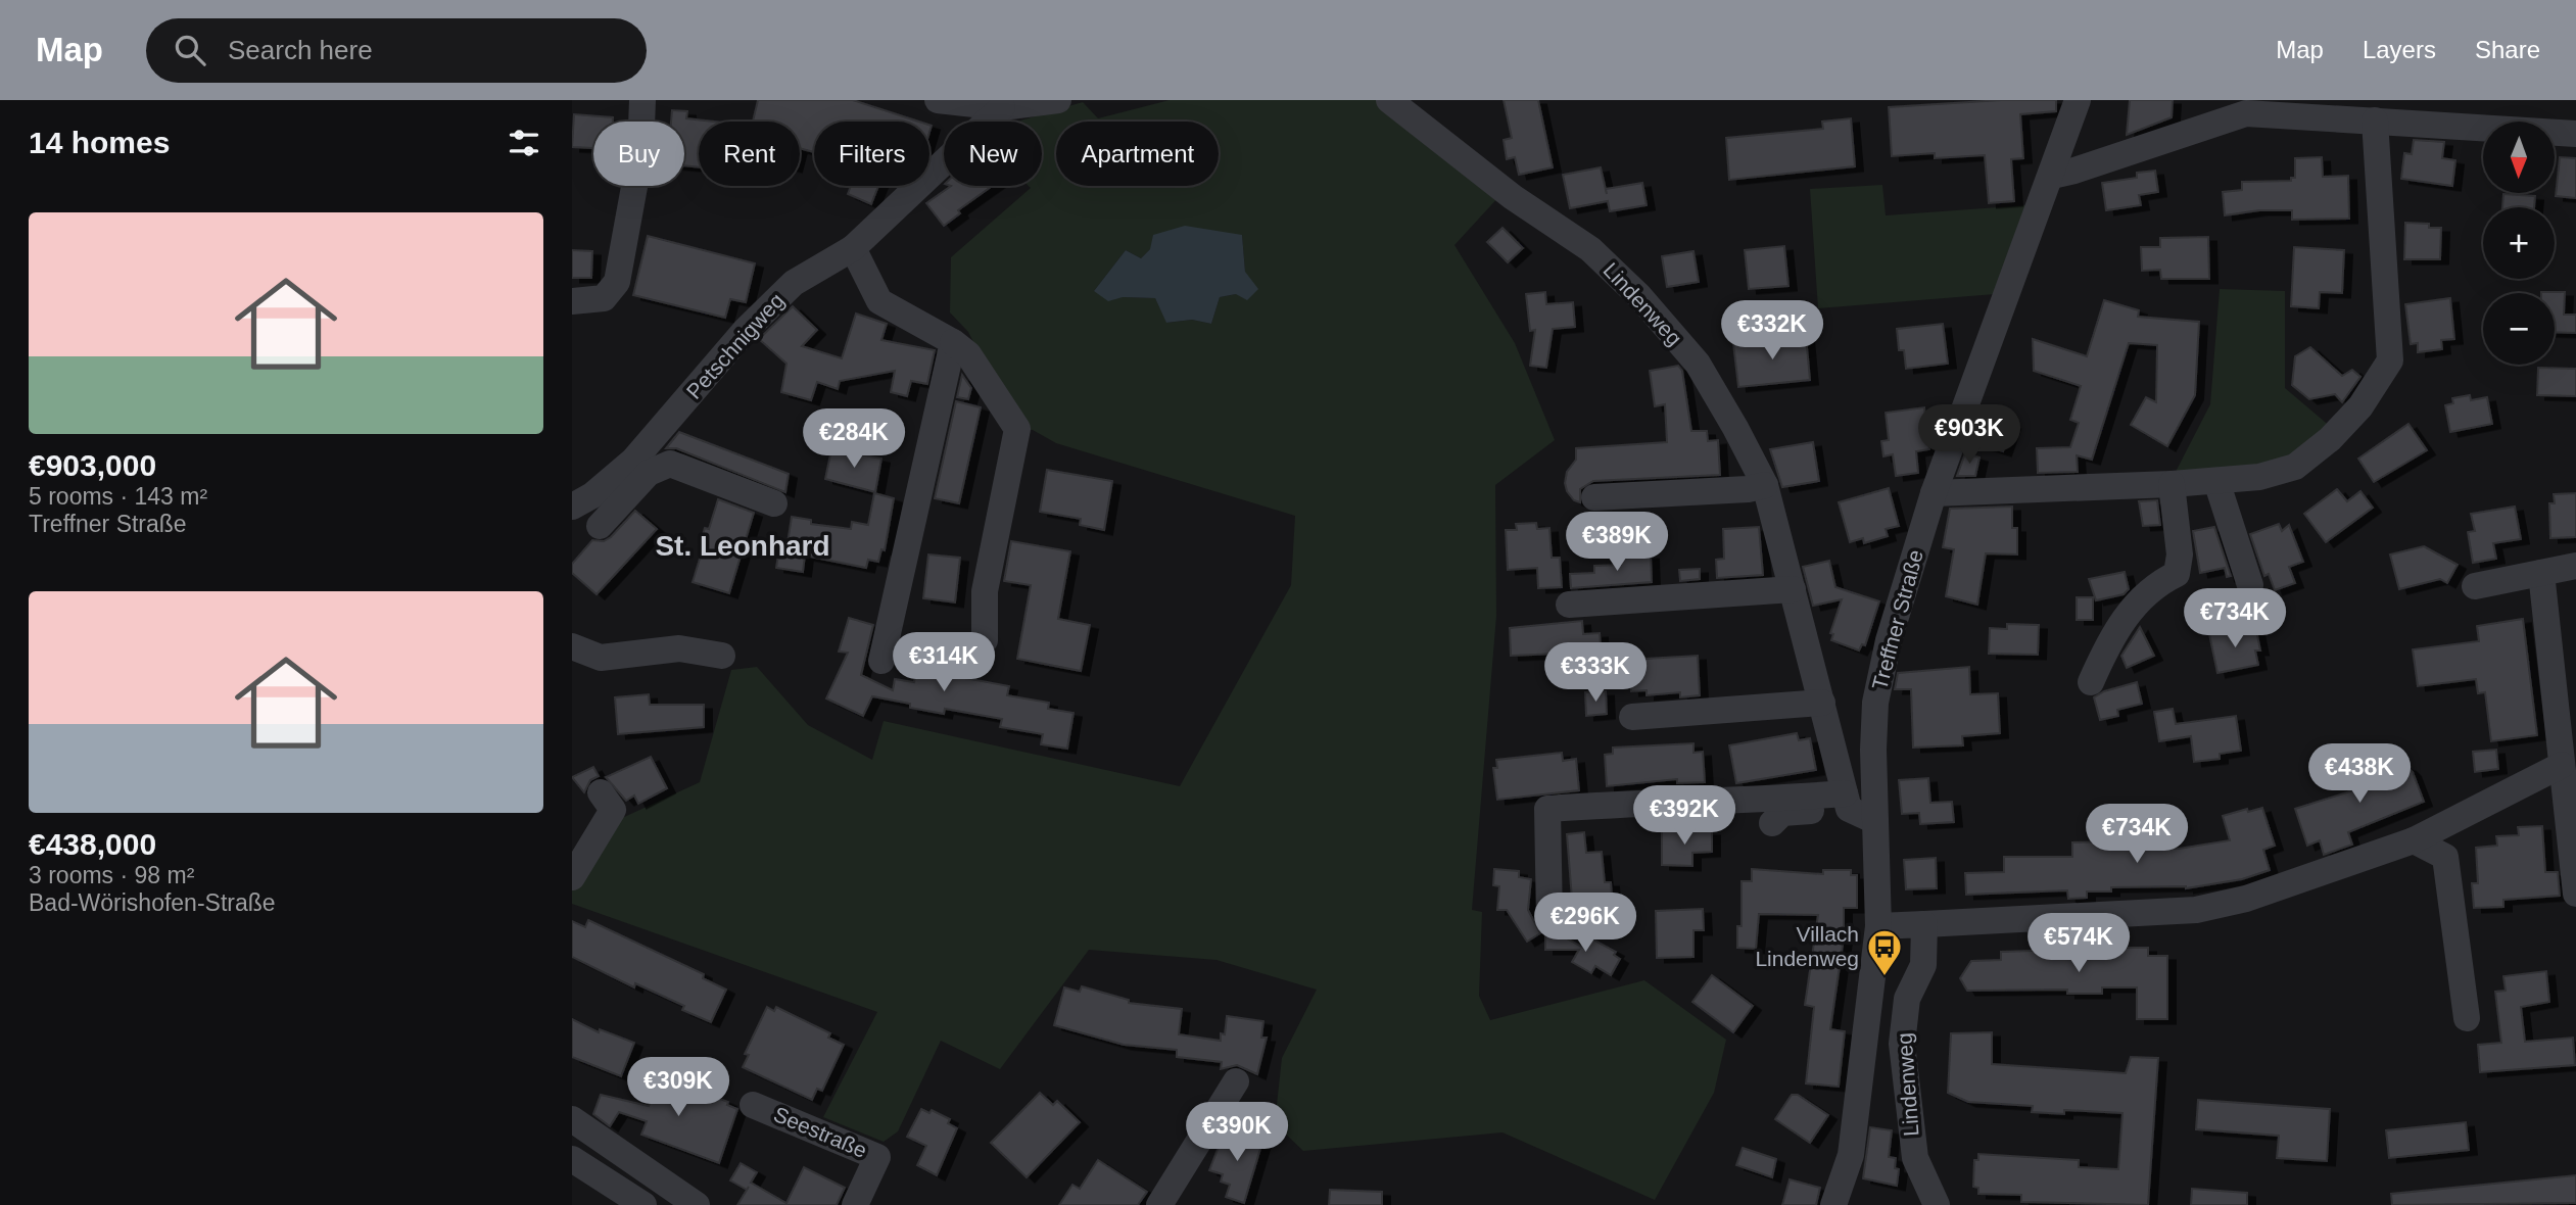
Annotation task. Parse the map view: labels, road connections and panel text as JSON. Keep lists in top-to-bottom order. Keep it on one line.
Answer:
{"streets":{"street":["Lindenweg","Petschnigweg","Treffner Straße","Seestraße"]},"districts":["St. Leonhard"],"places":{"bus stop":["Villach Lindenweg"]},"north":"bottom","page":{"header":"Map","search":"Search here","nav":["Map","Layers","Share"],"heading":"14 homes","map_buttons":["+","−"],"chip":["Buy","Rent","Filters","New","Apartment"],"list":[{"name":"€903,000","note":"5 rooms · 143 m² · Treffner Straße"},{"name":"€438,000","note":"3 rooms · 98 m² · Bad-Wörishofen-Straße"}],"price":["€332K","€903K","€284K","€389K","€734K","€314K","€333K","€438K","€392K","€734K","€296K","€574K","€309K","€390K"]}}
